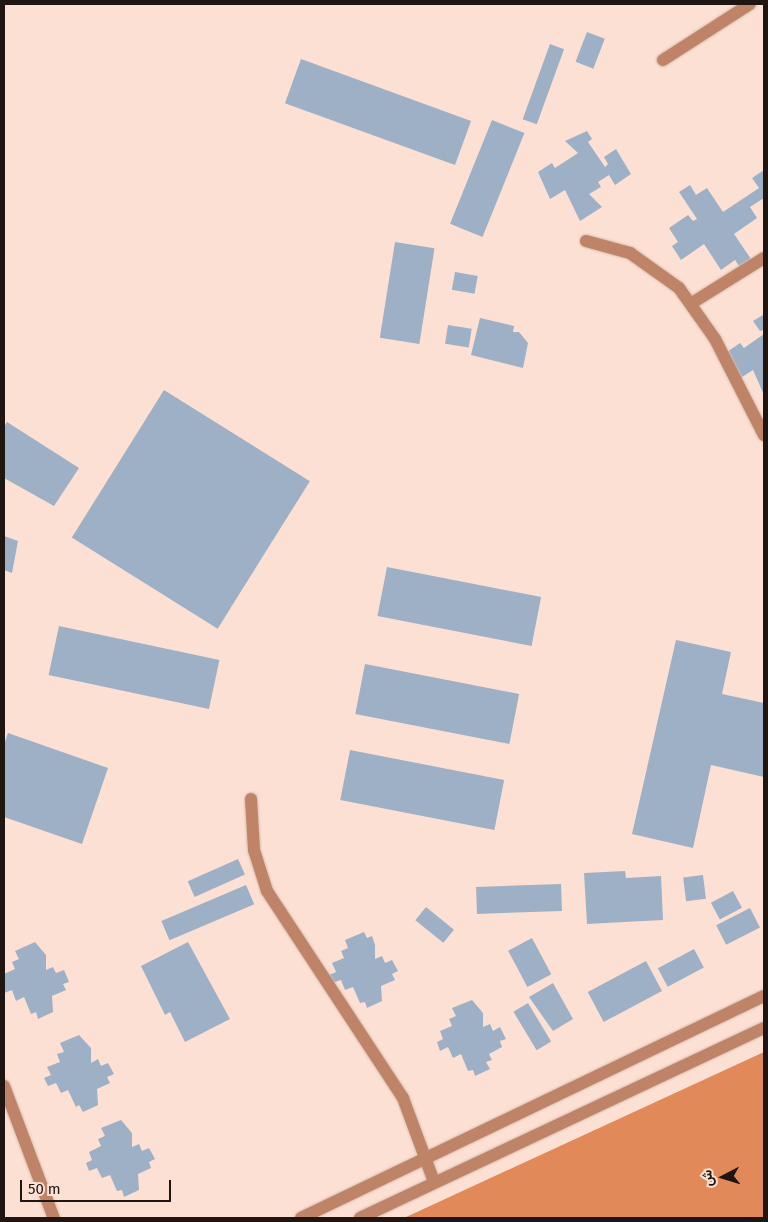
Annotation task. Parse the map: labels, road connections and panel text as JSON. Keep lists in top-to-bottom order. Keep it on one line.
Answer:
{"scale_bar":"50 m","north":"left"}
